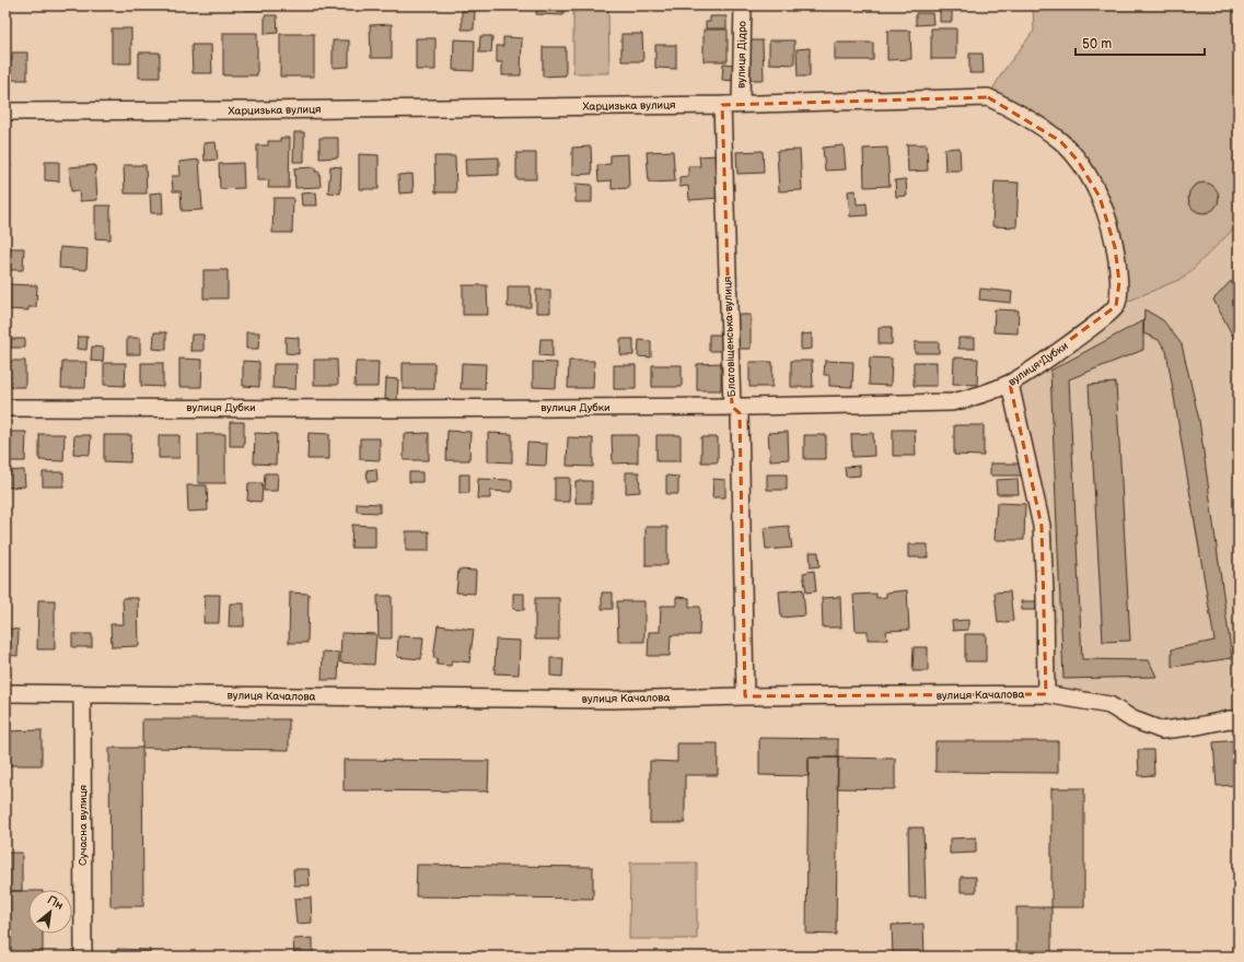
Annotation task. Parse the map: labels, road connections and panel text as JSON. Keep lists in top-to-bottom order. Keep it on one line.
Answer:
{"streets":{"street":["вулиця Дідро","Харцизька вулиця","Благовіщенська вулиця","вулиця Дубки","вулиця Качалова","Сучасна вулиця"]},"crossings":[["вулиця Дідро","Харцизька вулиця"],["Харцизька вулиця","Благовіщенська вулиця"],["Харцизька вулиця","вулиця Дубки"],["Благовіщенська вулиця","вулиця Дубки"],["Благовіщенська вулиця","вулиця Качалова"],["вулиця Качалова","Сучасна вулиця"]],"scale_bar":"50 m","north":"top right"}
